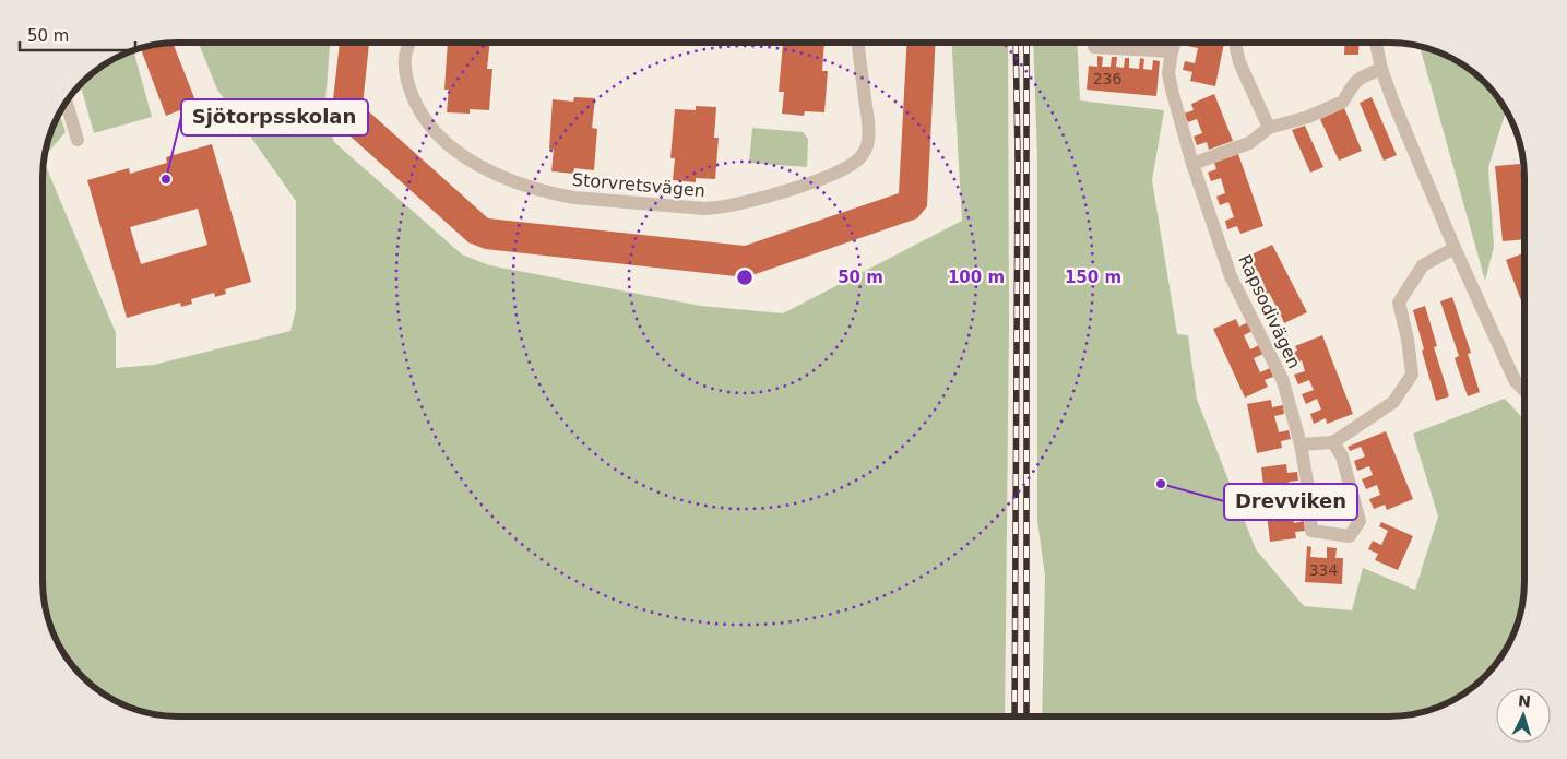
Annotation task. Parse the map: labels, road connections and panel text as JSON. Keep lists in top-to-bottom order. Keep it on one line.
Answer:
{"streets":{"street":["Storvretsvägen","Rapsodivägen"]},"places":["Sjötorpsskolan","Drevviken"],"house_numbers":["236","334"],"scale_bar":"50 m","north":"top","rings":["50 m","100 m","150 m"]}
